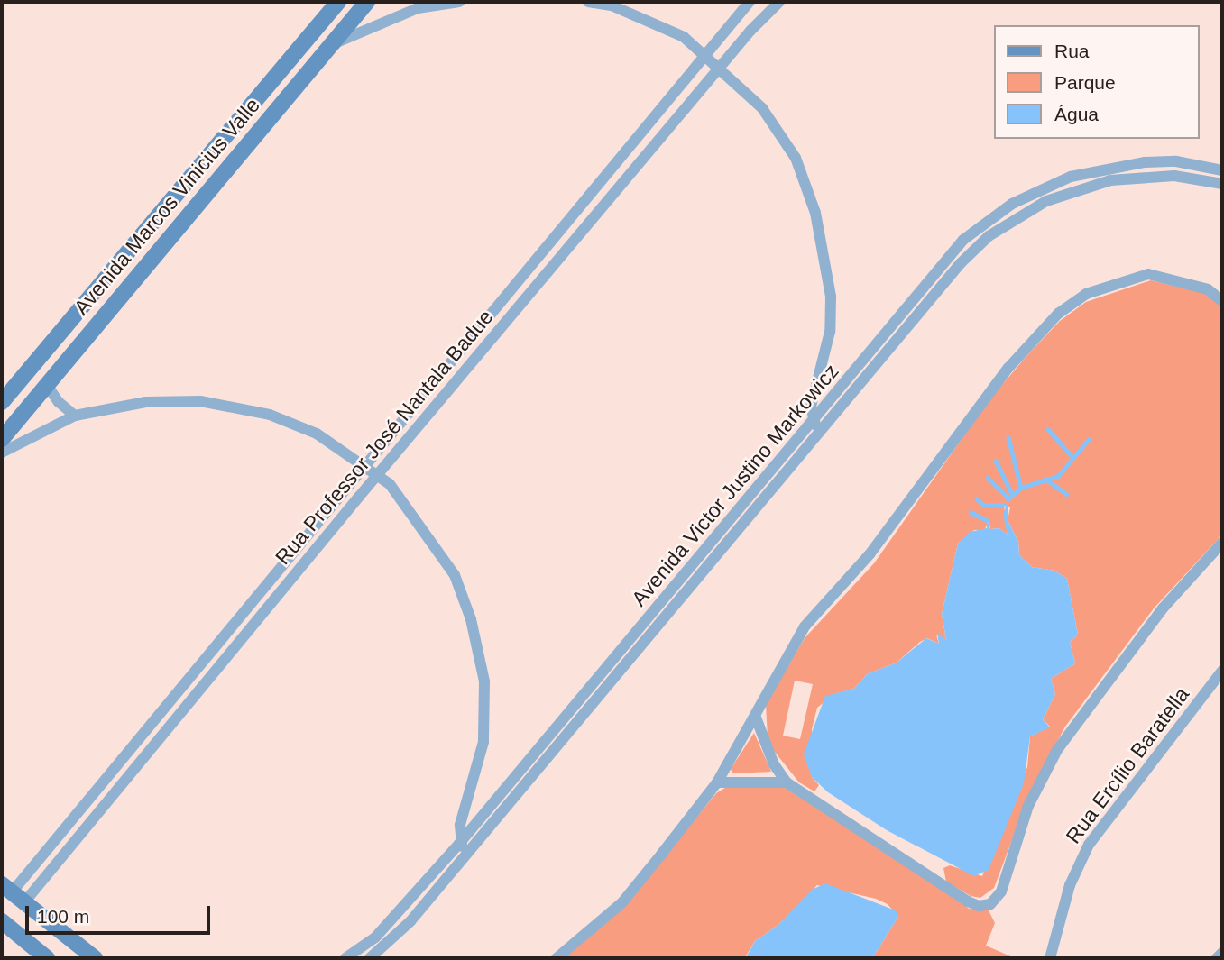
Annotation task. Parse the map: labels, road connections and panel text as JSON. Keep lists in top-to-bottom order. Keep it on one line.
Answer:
{"streets":{"street":["Avenida Marcos Vinicius Valle","Rua Professor José Nantala Badue","Avenida Victor Justino Markowicz","Rua Ercílio Baratella"]},"legend":["Rua","Parque","Água"],"scale_bar":"100 m"}
